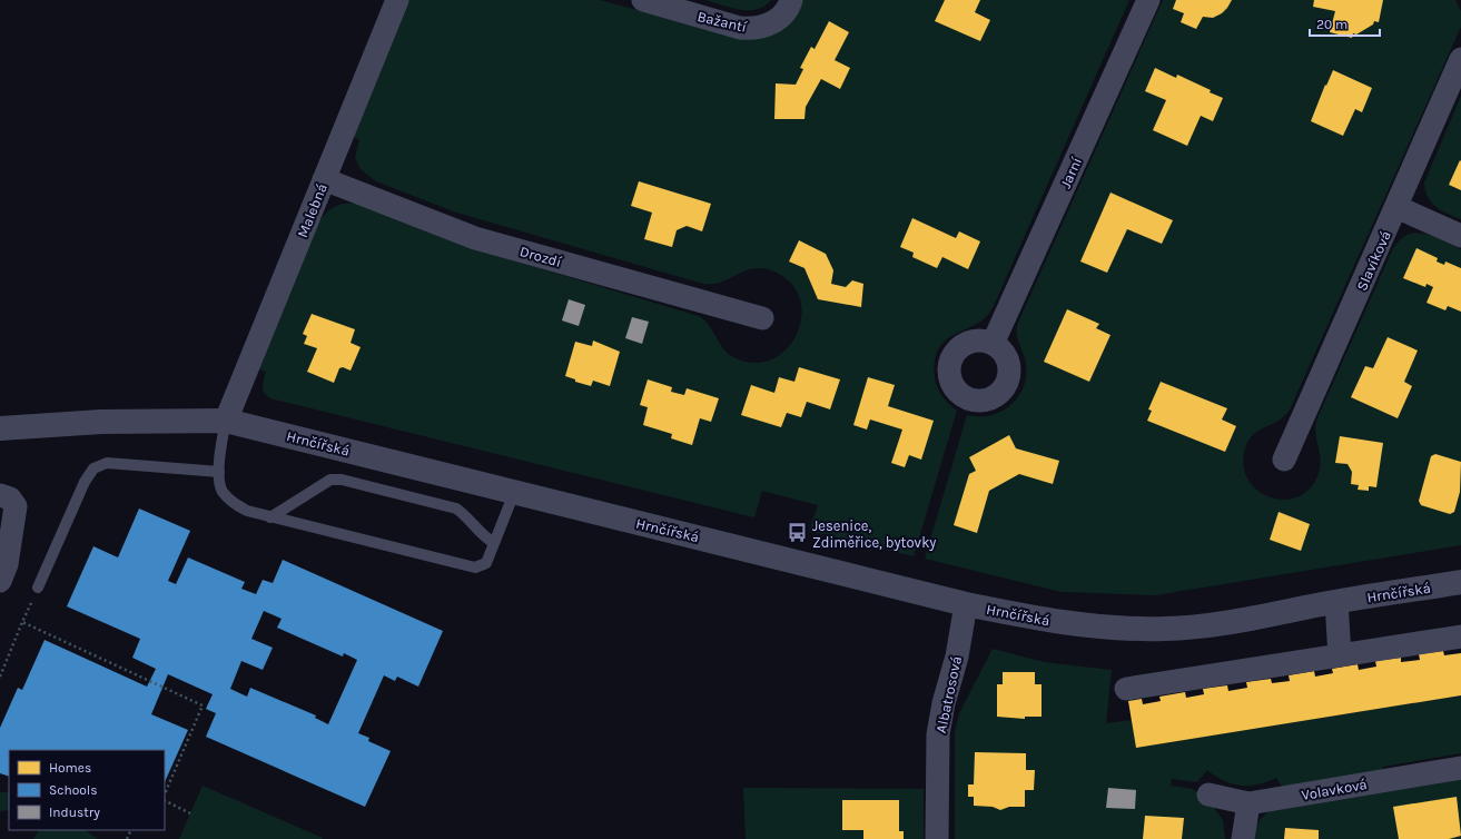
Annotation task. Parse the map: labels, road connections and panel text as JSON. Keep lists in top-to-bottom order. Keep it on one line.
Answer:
{"streets":{"street":["Bažantí","Jarní","Malebná","Drozdí","Slavíková","Hrnčířská","Albatrosová","Volavková"]},"crossings":[["Malebná","Drozdí"],["Malebná","Hrnčířská"],["Hrnčířská","Albatrosová"]],"places":{"bus stop":["Jesenice, Zdiměřice, bytovky"]},"legend":["Homes","Schools","Industry"],"scale_bar":"20 m"}
